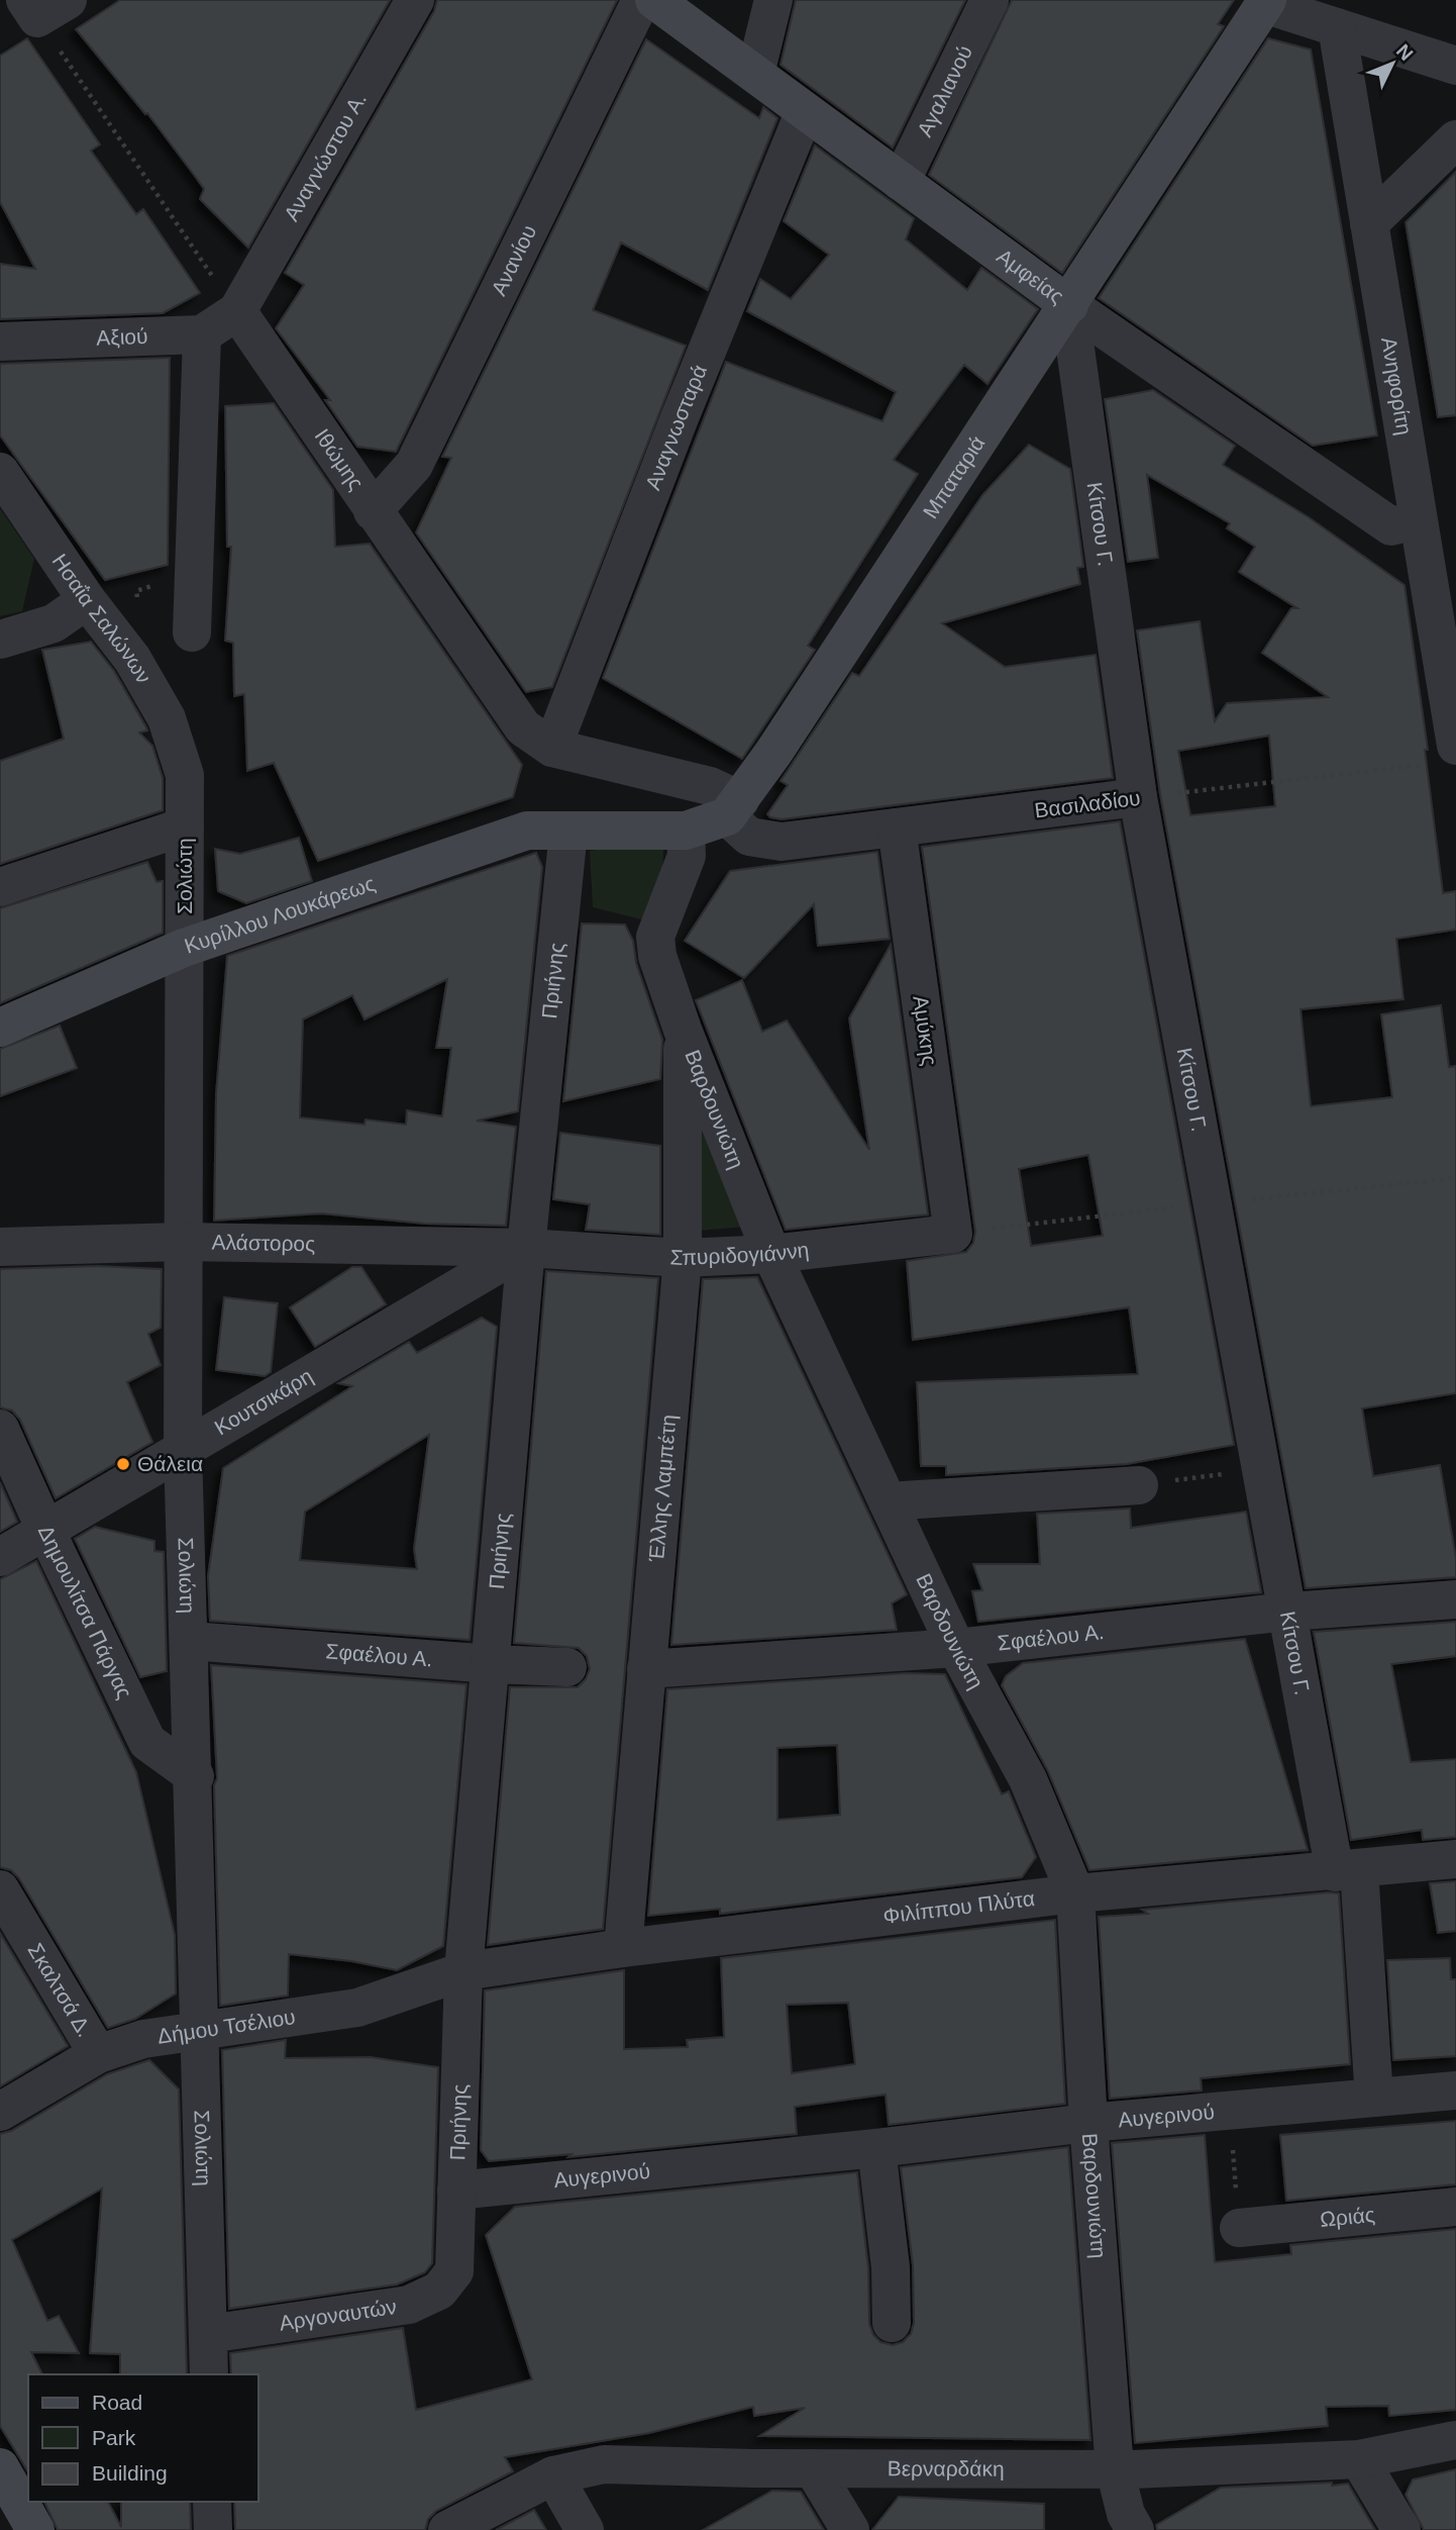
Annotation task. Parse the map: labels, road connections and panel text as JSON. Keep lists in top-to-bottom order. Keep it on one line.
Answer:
{"streets":{"street":["Αγαλιανού","Αναγνώστου Α.","Ανανίου","Αμφείας","Αξιού","Ανηφορίτη","Αναγνωσταρά","Ιθώμης","Μπαταριά","Κίτσου Γ.","Ησαΐα Σαλώνων","Βασιλαδίου","Σολιώτη","Κυρίλλου Λουκάρεως","Πριήνης","Αμύκης","Βαρδουνιώτη","Αλάστορος","Σπυριδογιάννη","Κουτσικάρη","Έλλης Λαμπέτη","Δημουλίτσα Πάργας","Σφαέλου Α.","Φιλίππου Πλύτα","Σκαλτσά Δ.","Δήμου Τσέλιου","Αυγερινού","Ωριάς","Αργοναυτών","Βερναρδάκη"]},"crossings":[["Αγαλιανού","Αμφείας"],["Αναγνώστου Α.","Ιθώμης"],["Ανανίου","Ιθώμης"],["Αμφείας","Ανηφορίτη"],["Αμφείας","Αναγνωσταρά"],["Αμφείας","Μπαταριά"],["Αμφείας","Κίτσου Γ."],["Ανηφορίτη","Βασιλαδίου"],["Αναγνωσταρά","Ιθώμης"],["Ιθώμης","Μπαταριά"],["Ιθώμης","Βασιλαδίου"],["Μπαταριά","Κίτσου Γ."],["Μπαταριά","Βασιλαδίου"],["Κίτσου Γ.","Βασιλαδίου"],["Κίτσου Γ.","Σφαέλου Α."],["Κίτσου Γ.","Φιλίππου Πλύτα"],["Κίτσου Γ.","Αυγερινού"],["Ησαΐα Σαλώνων","Σολιώτη"],["Βασιλαδίου","Αμύκης"],["Σολιώτη","Κυρίλλου Λουκάρεως"],["Σολιώτη","Αλάστορος"],["Σολιώτη","Κουτσικάρη"],["Σολιώτη","Δημουλίτσα Πάργας"],["Σολιώτη","Σφαέλου Α."],["Σολιώτη","Δήμου Τσέλιου"],["Σολιώτη","Αργοναυτών"],["Κυρίλλου Λουκάρεως","Πριήνης"],["Πριήνης","Αλάστορος"],["Πριήνης","Σπυριδογιάννη"],["Πριήνης","Κουτσικάρη"],["Πριήνης","Σφαέλου Α."],["Πριήνης","Φιλίππου Πλύτα"],["Πριήνης","Δήμου Τσέλιου"],["Πριήνης","Αυγερινού"],["Πριήνης","Αργοναυτών"],["Αμύκης","Σπυριδογιάννη"],["Βαρδουνιώτη","Σπυριδογιάννη"],["Βαρδουνιώτη","Έλλης Λαμπέτη"],["Βαρδουνιώτη","Σφαέλου Α."],["Βαρδουνιώτη","Φιλίππου Πλύτα"],["Βαρδουνιώτη","Αυγερινού"],["Βαρδουνιώτη","Βερναρδάκη"],["Αλάστορος","Σπυριδογιάννη"],["Αλάστορος","Κουτσικάρη"],["Σπυριδογιάννη","Κουτσικάρη"],["Σπυριδογιάννη","Έλλης Λαμπέτη"],["Κουτσικάρη","Δημουλίτσα Πάργας"],["Έλλης Λαμπέτη","Σφαέλου Α."],["Έλλης Λαμπέτη","Φιλίππου Πλύτα"],["Φιλίππου Πλύτα","Δήμου Τσέλιου"],["Σκαλτσά Δ.","Δήμου Τσέλιου"]],"places":["Θάλεια"],"legend":["Road","Park","Building"],"north":"top right"}
